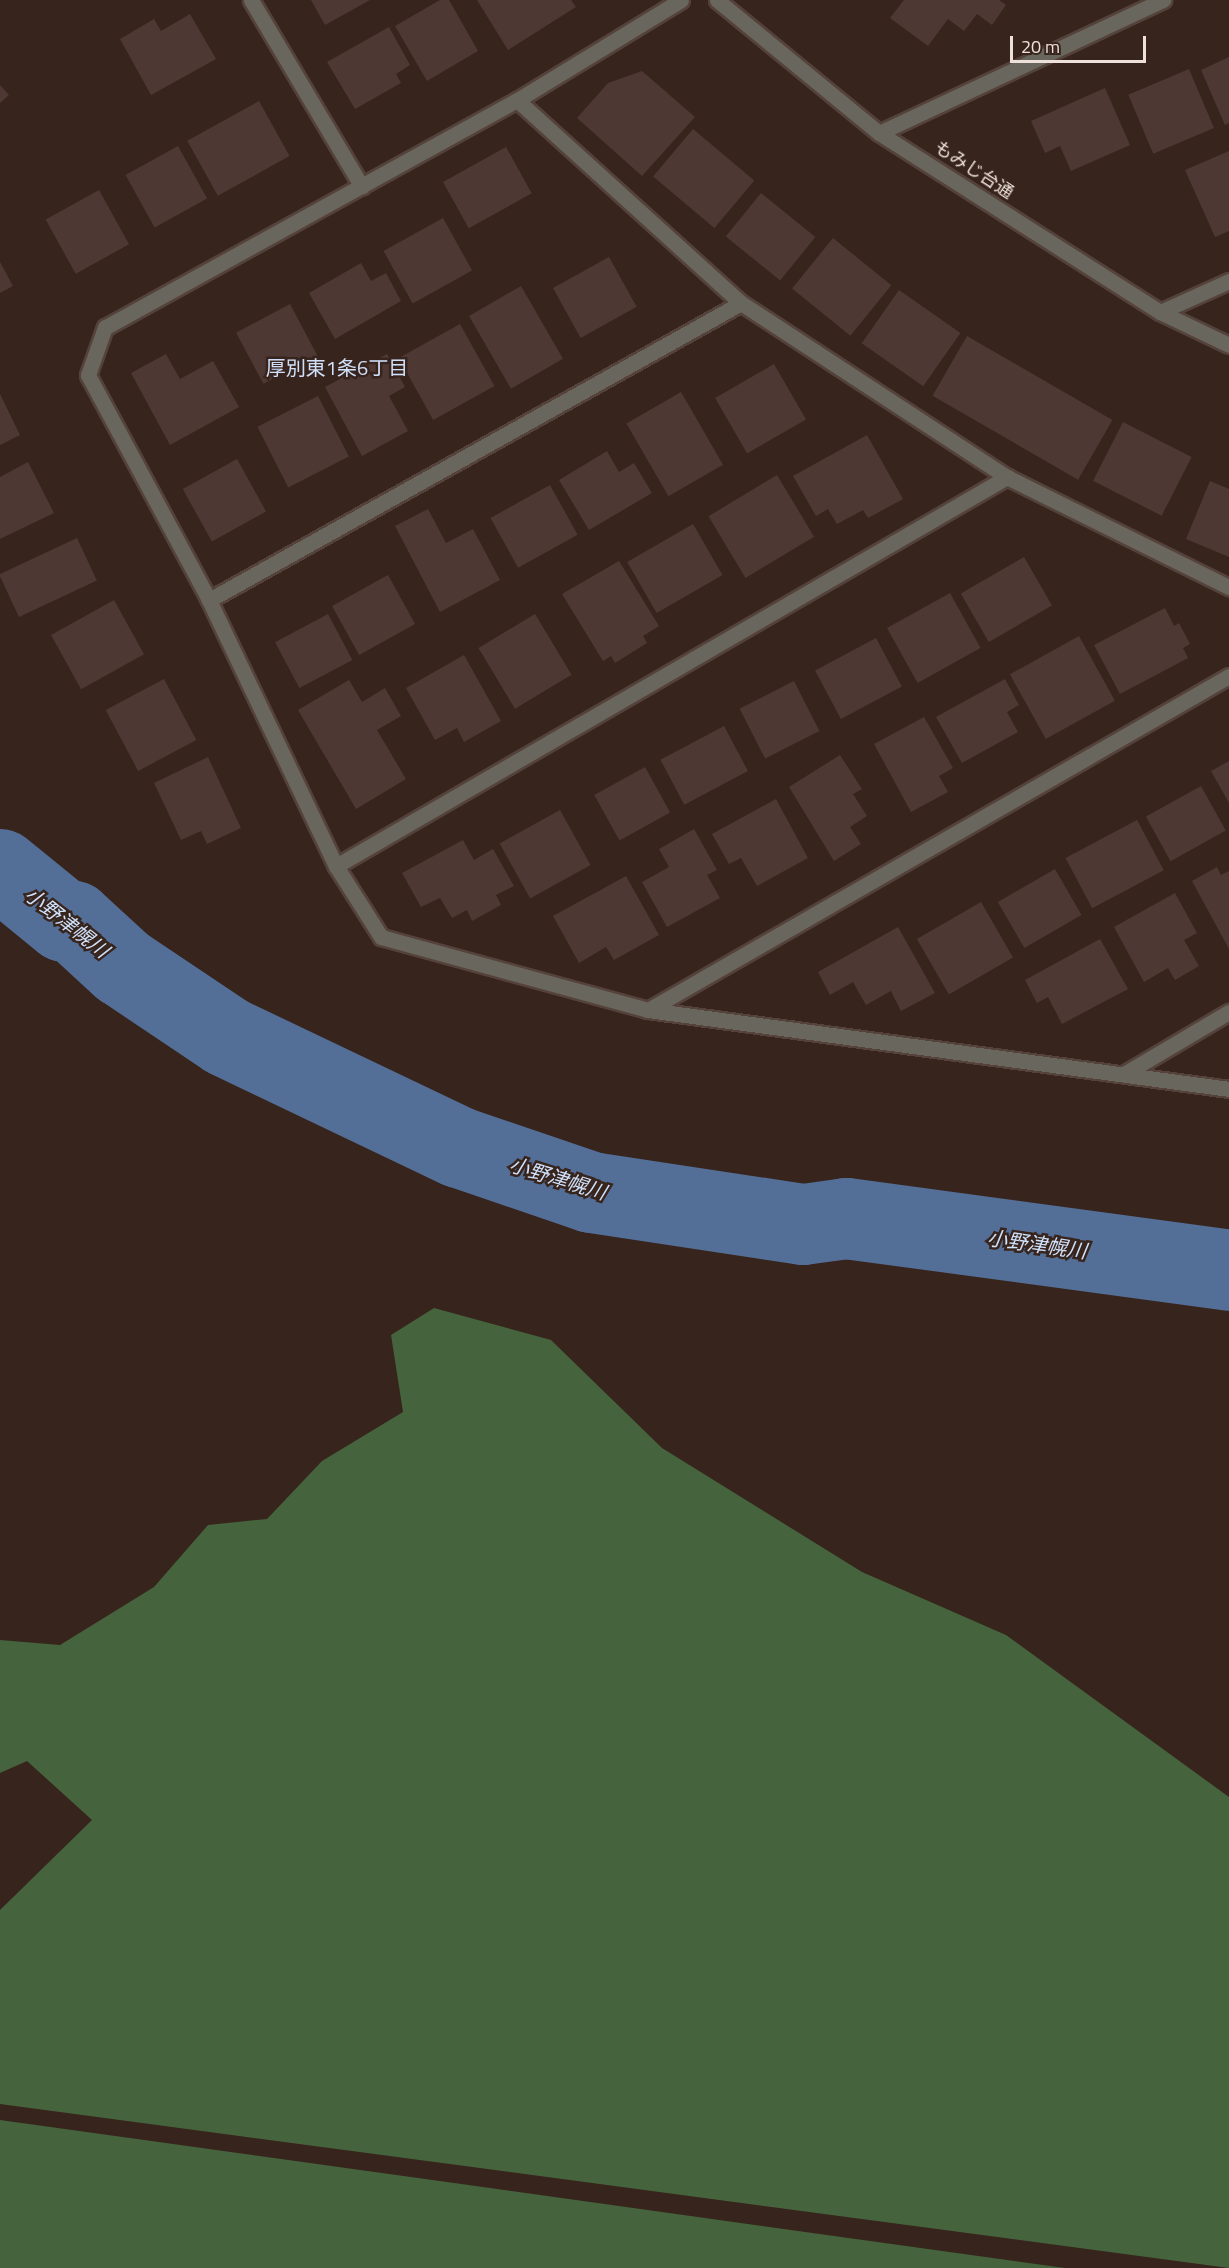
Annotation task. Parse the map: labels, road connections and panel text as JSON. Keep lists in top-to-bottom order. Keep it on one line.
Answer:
{"streets":{"street":["もみじ台通"]},"districts":["厚別東1条6丁目"],"water":["小野津幌川"],"scale_bar":"20 m"}
